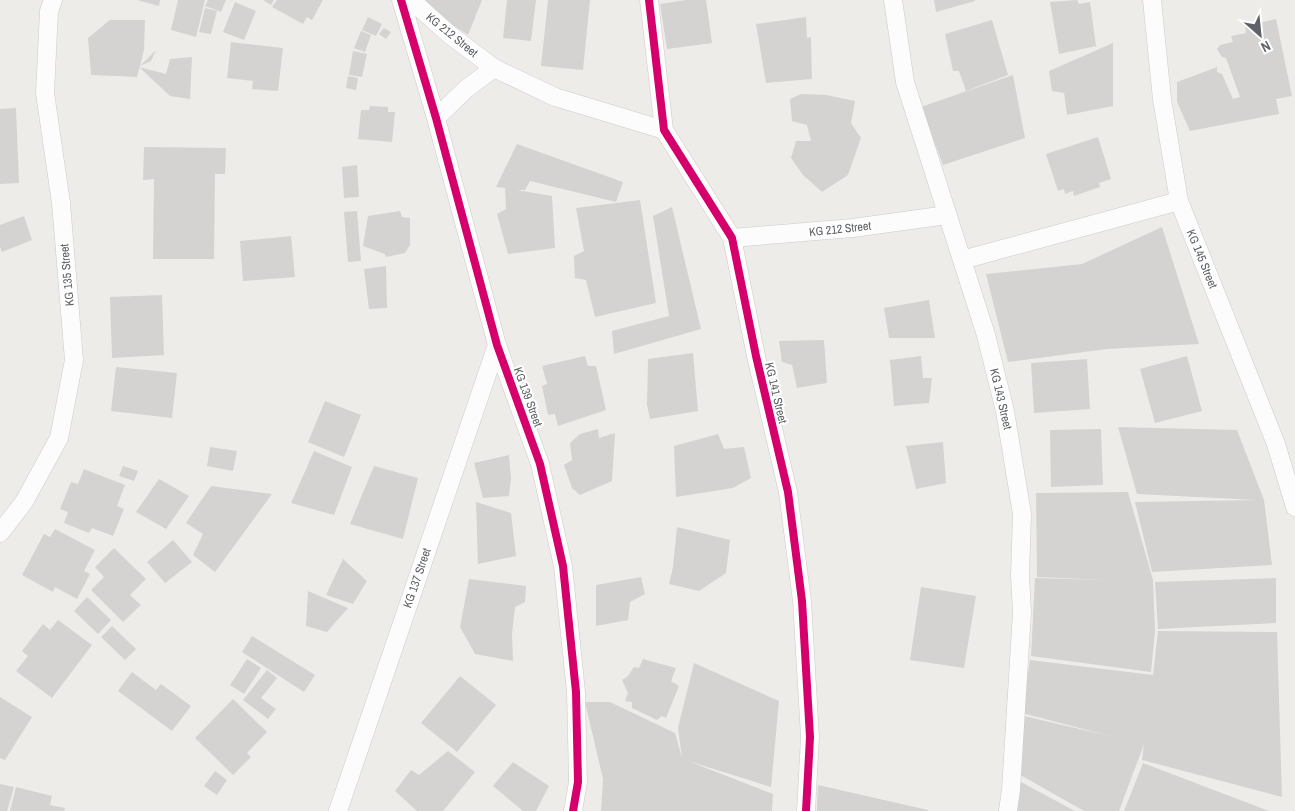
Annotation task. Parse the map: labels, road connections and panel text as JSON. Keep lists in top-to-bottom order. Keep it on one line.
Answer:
{"streets":{"street":["KG 212 Street","KG 145 Street","KG 135 Street","KG 141 Street","KG 139 Street","KG 143 Street","KG 137 Street"]},"crossings":[["KG 212 Street","KG 141 Street"],["KG 212 Street","KG 143 Street"],["KG 139 Street","KG 137 Street"]],"north":"bottom right"}
